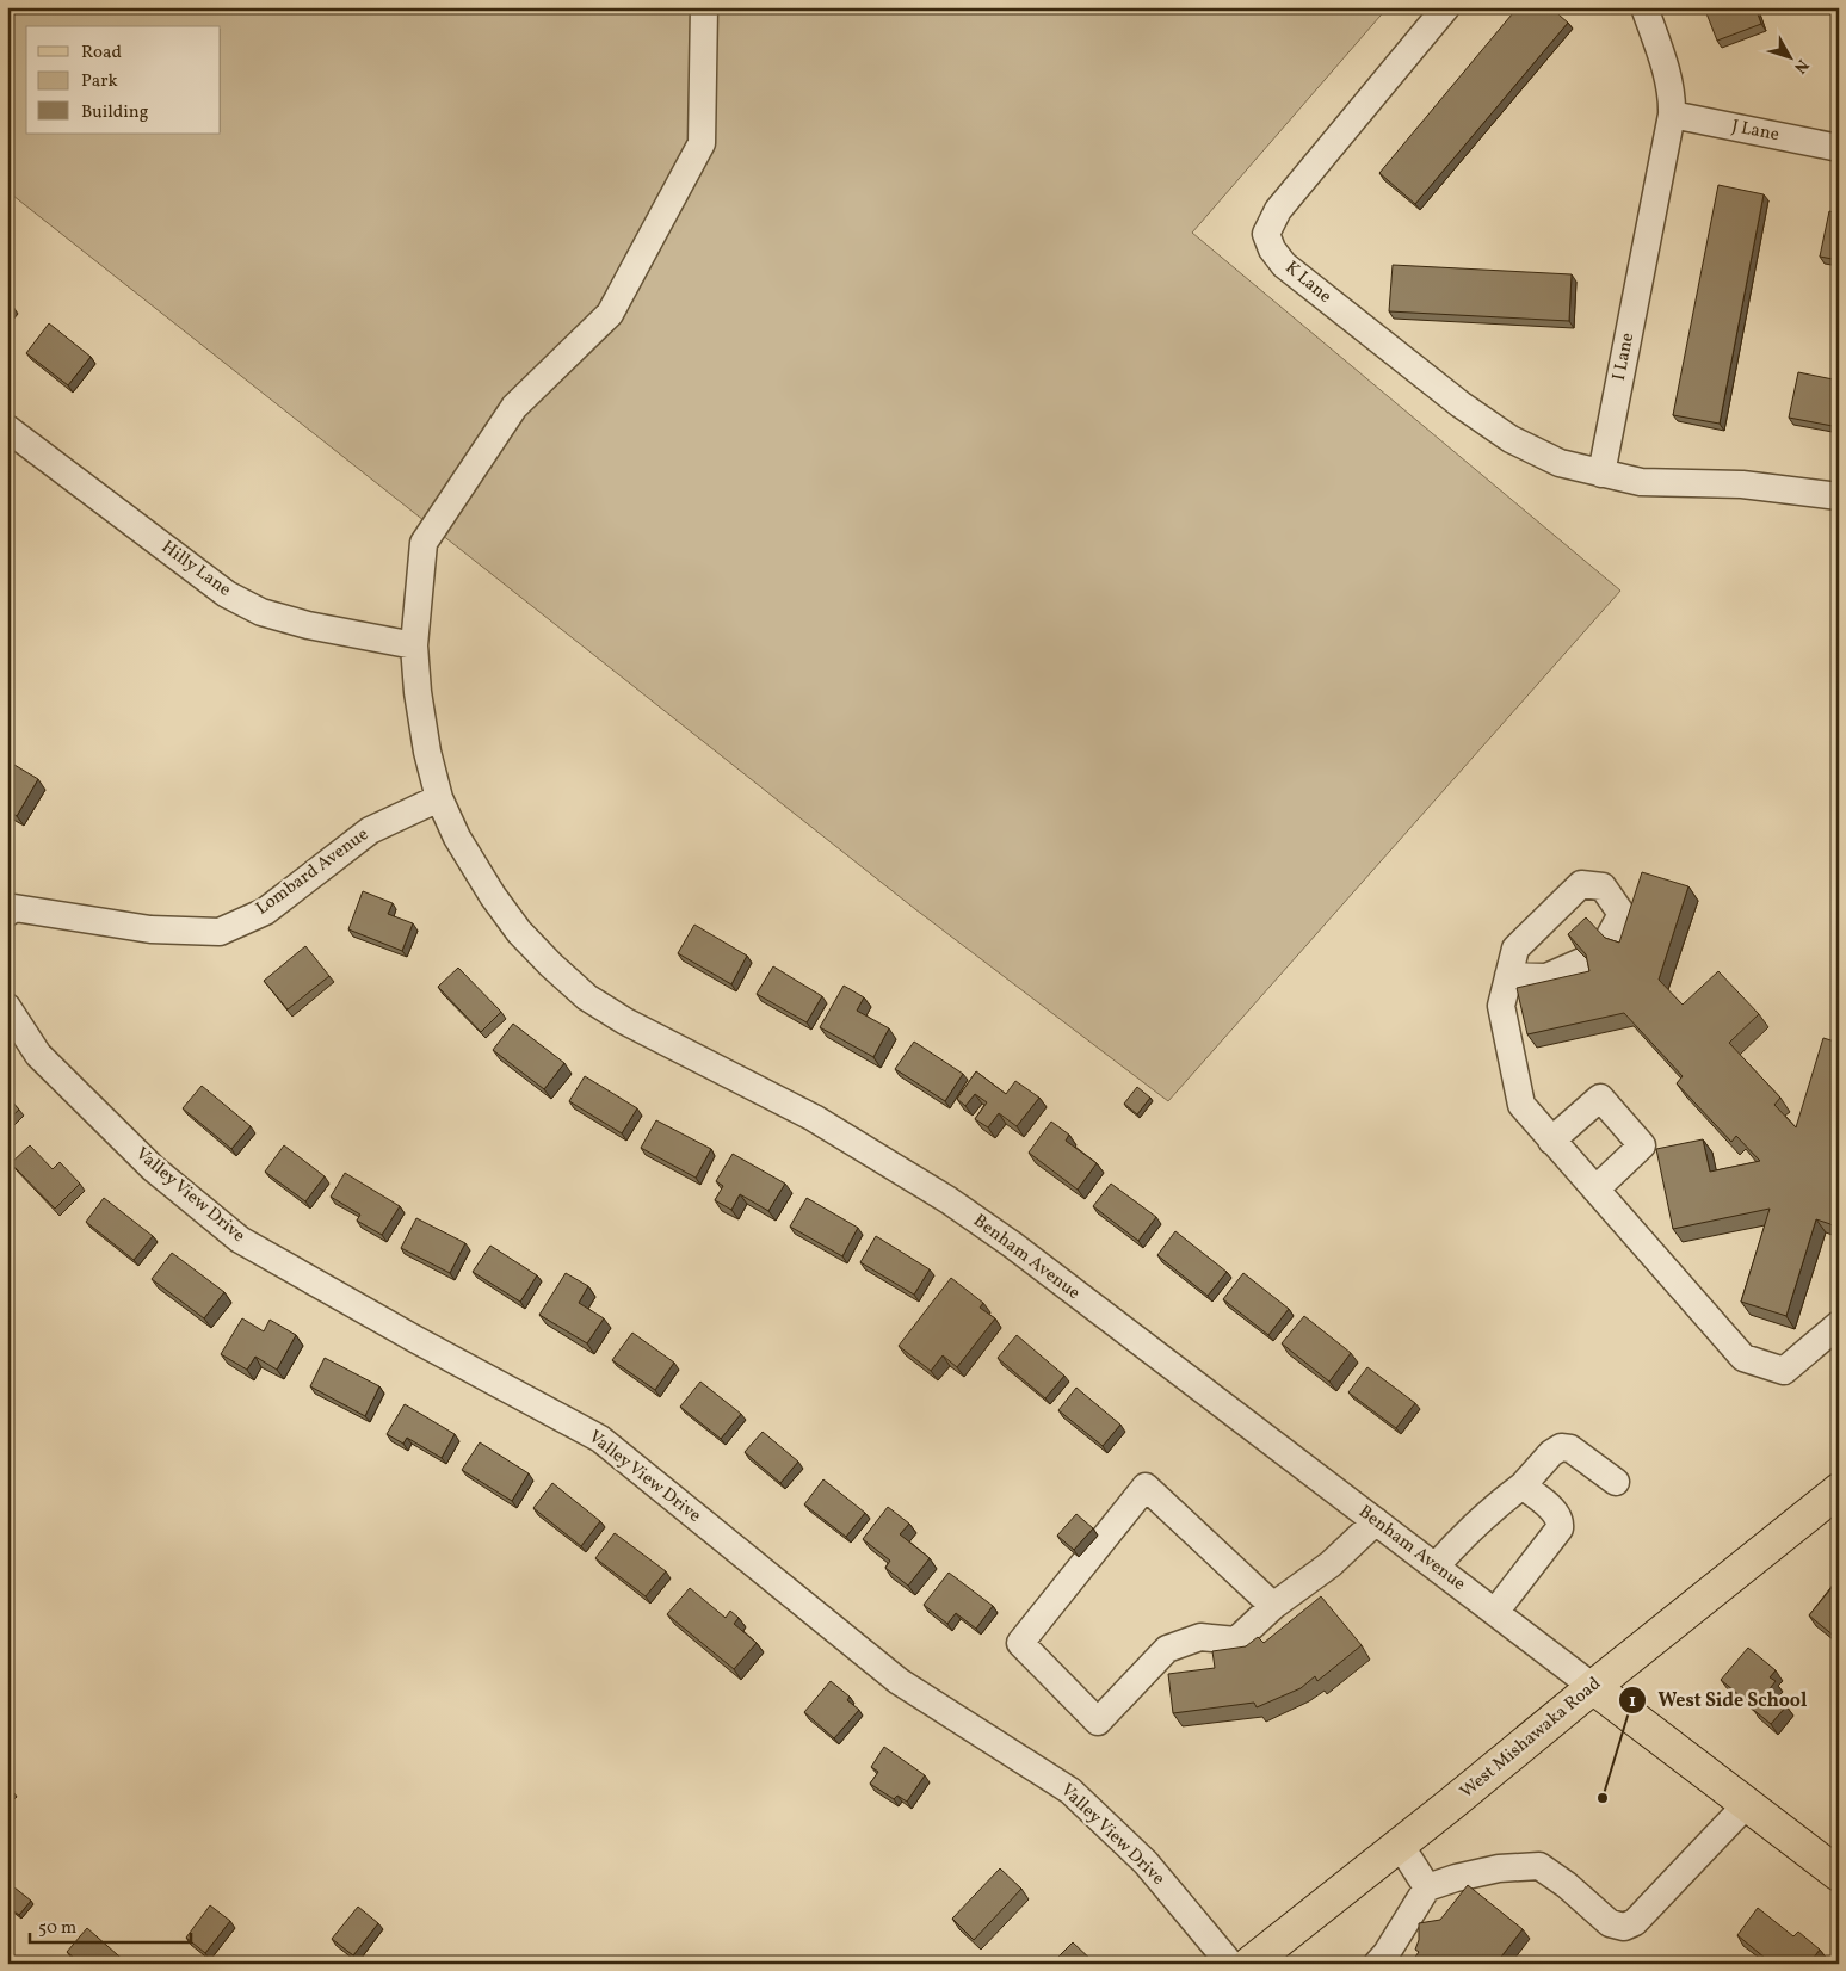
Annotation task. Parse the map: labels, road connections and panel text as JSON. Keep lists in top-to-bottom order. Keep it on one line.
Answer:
{"streets":{"main road":["Benham Avenue","West Mishawaka Road"],"street":["J Lane","K Lane","I Lane","Hilly Lane","Lombard Avenue","Valley View Drive"]},"crossings":[["J Lane","I Lane"],["K Lane","I Lane"],["Hilly Lane","Benham Avenue"],["Lombard Avenue","Benham Avenue"],["Benham Avenue","West Mishawaka Road"]],"places":["West Side School"],"legend":["Road","Park","Building"],"scale_bar":"50 m","north":"bottom right"}
